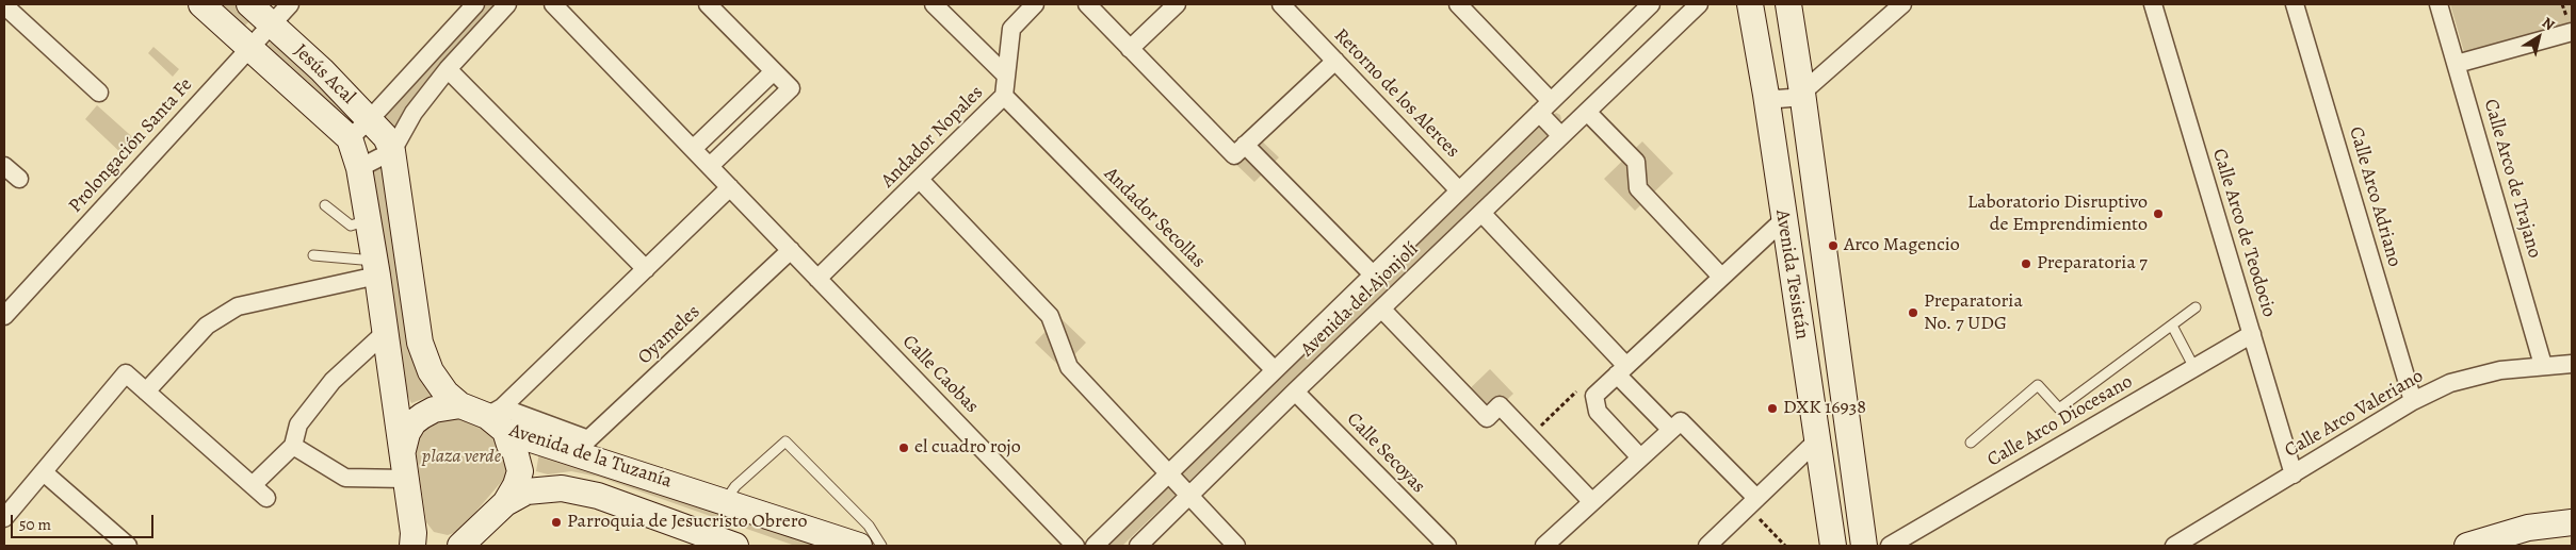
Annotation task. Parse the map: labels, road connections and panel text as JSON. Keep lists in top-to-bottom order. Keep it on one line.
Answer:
{"streets":{"street":["Jesús Acal","Retorno de los Alerces","Andador Nopales","Prolongación Santa Fe","Calle Arco de Trajano","Calle Arco Adriano","Andador Secollas","Calle Arco de Teodocio","Avenida Tesistán","Avenida del Ajonjolí","Oyameles","Calle Caobas","Calle Arco Valeriano","Calle Arco Diocesano","Calle Secoyas","Avenida de la Tuzanía"]},"crossings":[["Jesús Acal","Prolongación Santa Fe"],["Jesús Acal","Avenida de la Tuzanía"],["Retorno de los Alerces","Avenida del Ajonjolí"],["Andador Nopales","Andador Secollas"],["Andador Nopales","Calle Caobas"],["Calle Arco de Trajano","Calle Arco Valeriano"],["Calle Arco Adriano","Calle Arco Valeriano"],["Andador Secollas","Avenida del Ajonjolí"],["Calle Arco de Teodocio","Calle Arco Valeriano"],["Calle Arco de Teodocio","Calle Arco Diocesano"],["Avenida del Ajonjolí","Calle Secoyas"],["Oyameles","Calle Caobas"],["Oyameles","Avenida de la Tuzanía"]],"parks":["plaza verde"],"places":["Laboratorio Disruptivo de Emprendimiento","Arco Magencio","Preparatoria 7","Preparatoria No. 7 UDG","DXK 16938","el cuadro rojo","Parroquia de Jesucristo Obrero"],"scale_bar":"50 m","north":"top right"}
